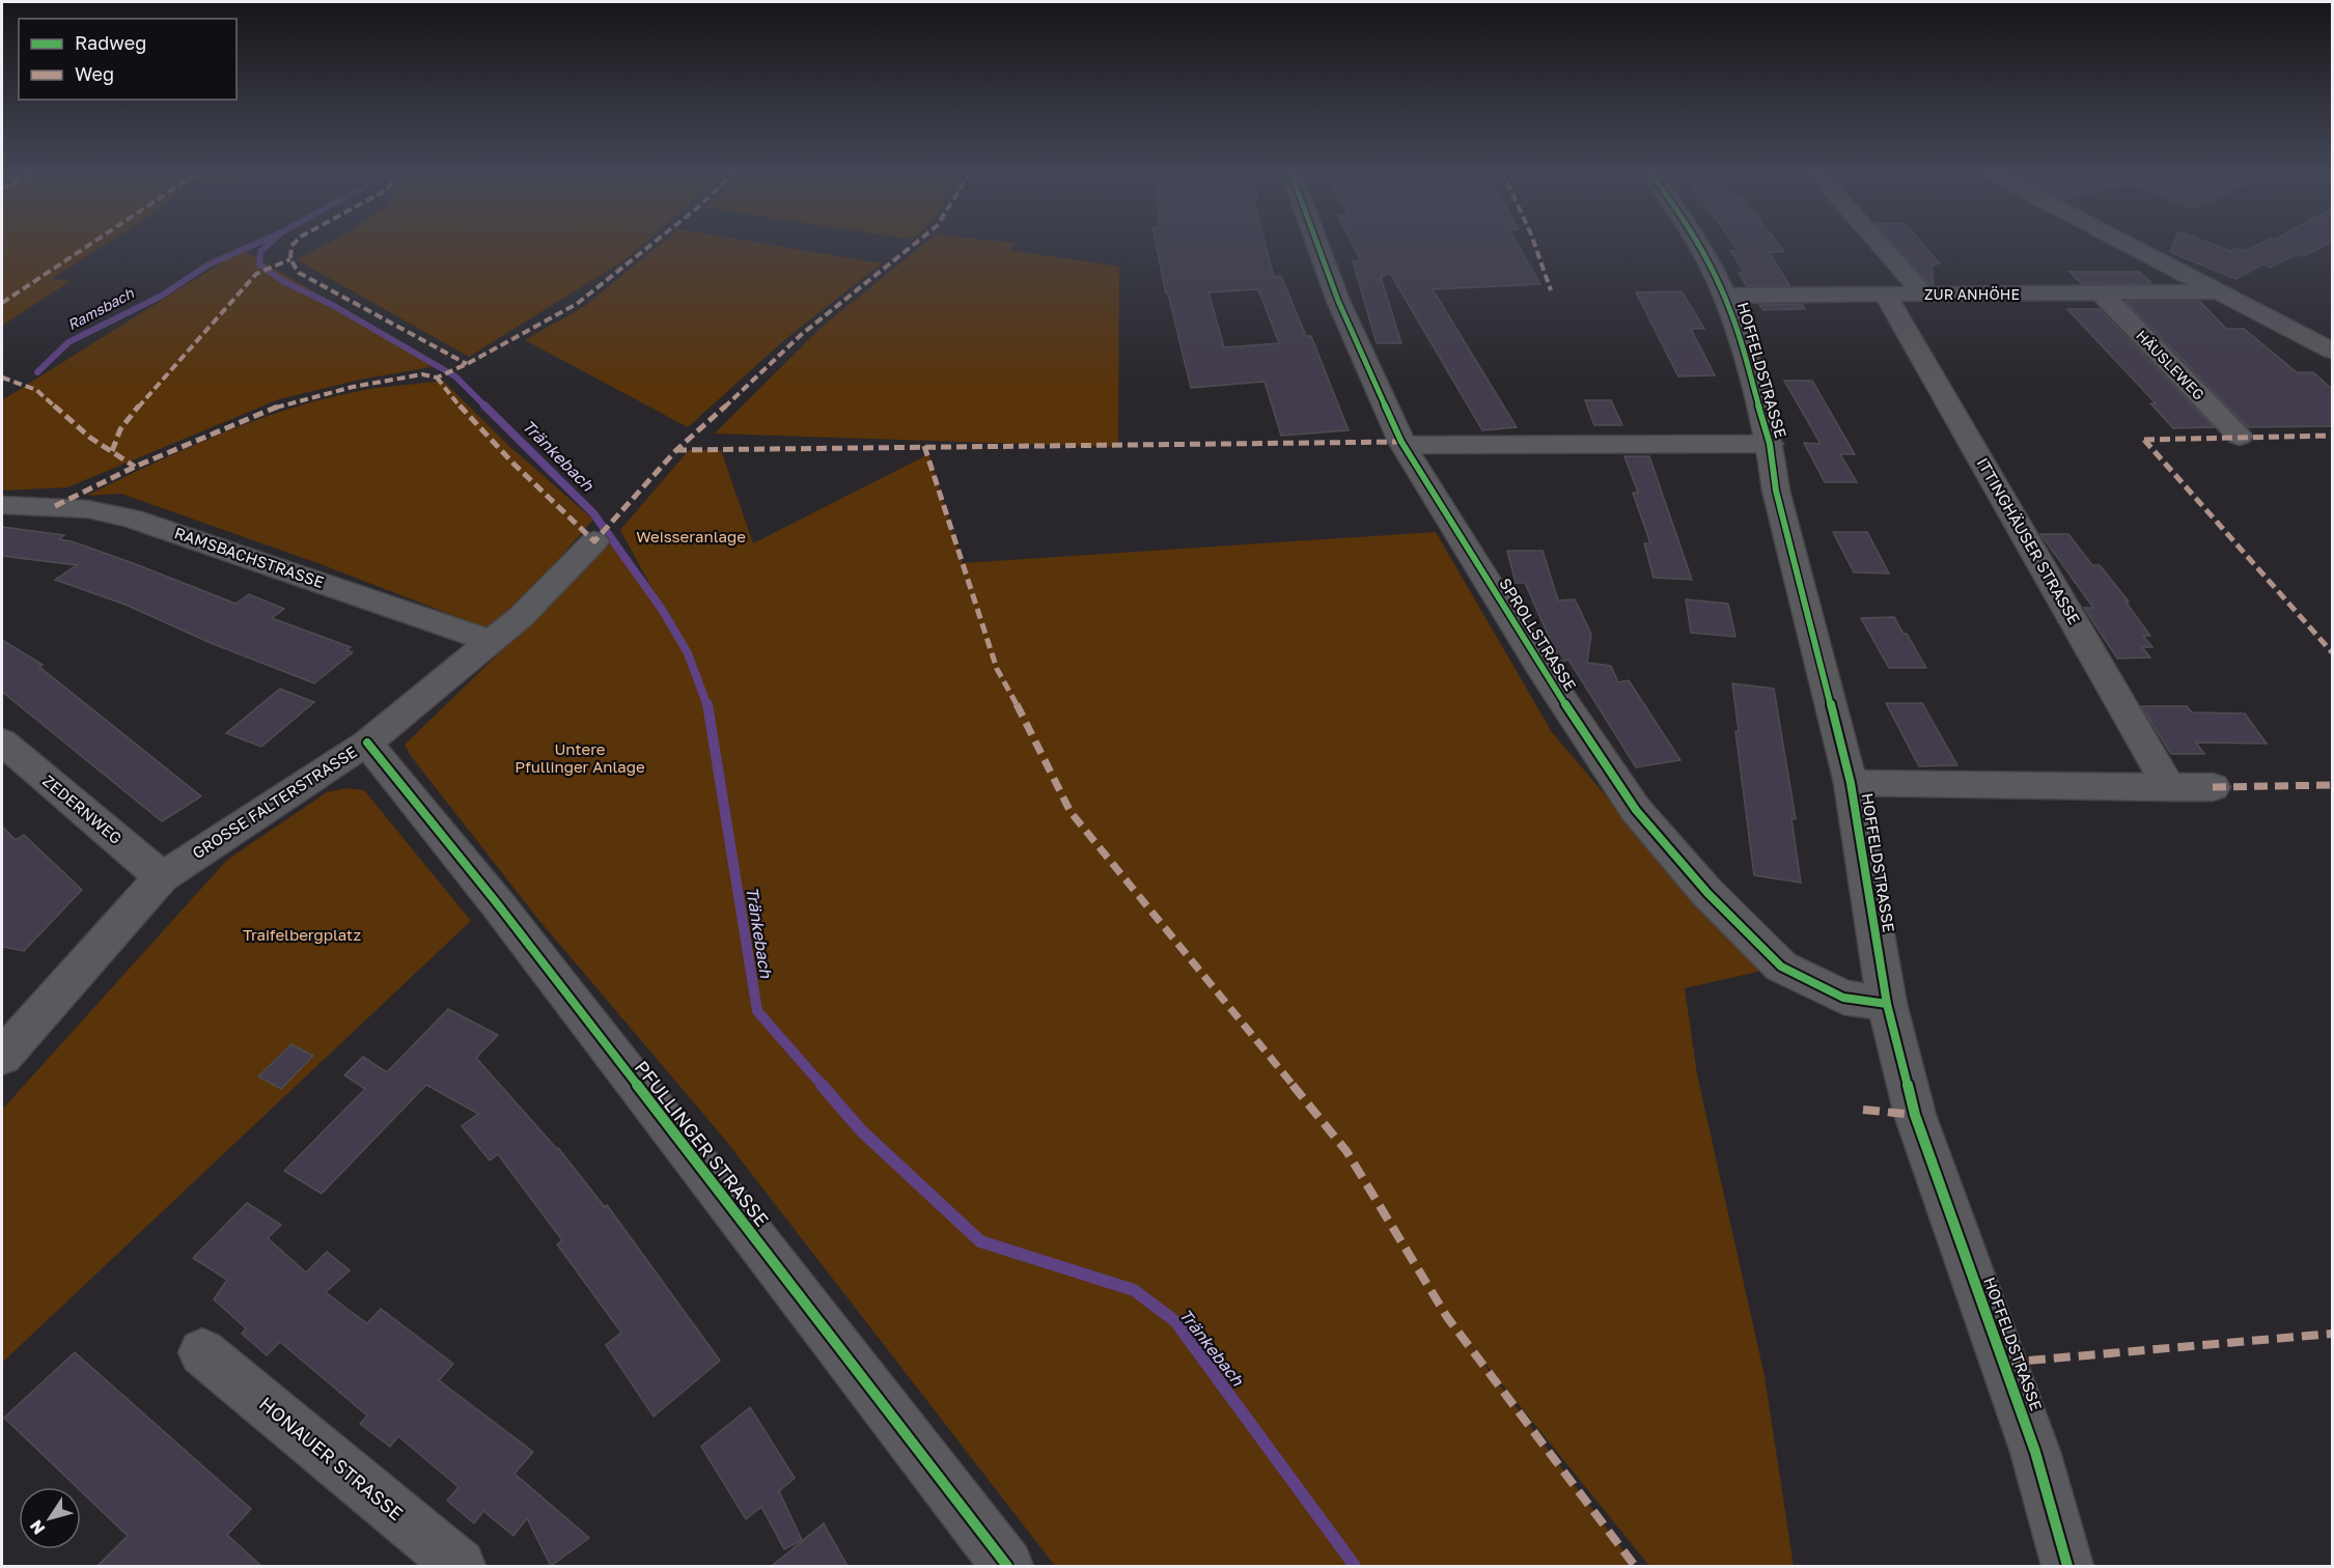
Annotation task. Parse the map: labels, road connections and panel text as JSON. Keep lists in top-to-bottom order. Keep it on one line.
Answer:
{"streets":{"street":["ZUR ANHÖHE","HÄUSLEWEG","HOFFELDSTRASSE","ITTINGHÄUSER STRASSE","RAMSBACHSTRASSE","SPROLLSTRASSE","GROSSE FALTERSTRASSE","ZEDERNWEG","PFULLINGER STRASSE","HONAUER STRASSE"]},"crossings":[["ZUR ANHÖHE","HÄUSLEWEG"],["ZUR ANHÖHE","HOFFELDSTRASSE"],["ZUR ANHÖHE","ITTINGHÄUSER STRASSE"],["HOFFELDSTRASSE","SPROLLSTRASSE"],["RAMSBACHSTRASSE","GROSSE FALTERSTRASSE"],["GROSSE FALTERSTRASSE","ZEDERNWEG"],["GROSSE FALTERSTRASSE","PFULLINGER STRASSE"]],"water":["Ramsbach","Tränkebach"],"parks":["Weisseranlage","Untere Pfullinger Anlage","Traifelbergplatz"],"legend":["Radweg","Weg"],"north":"bottom left"}
